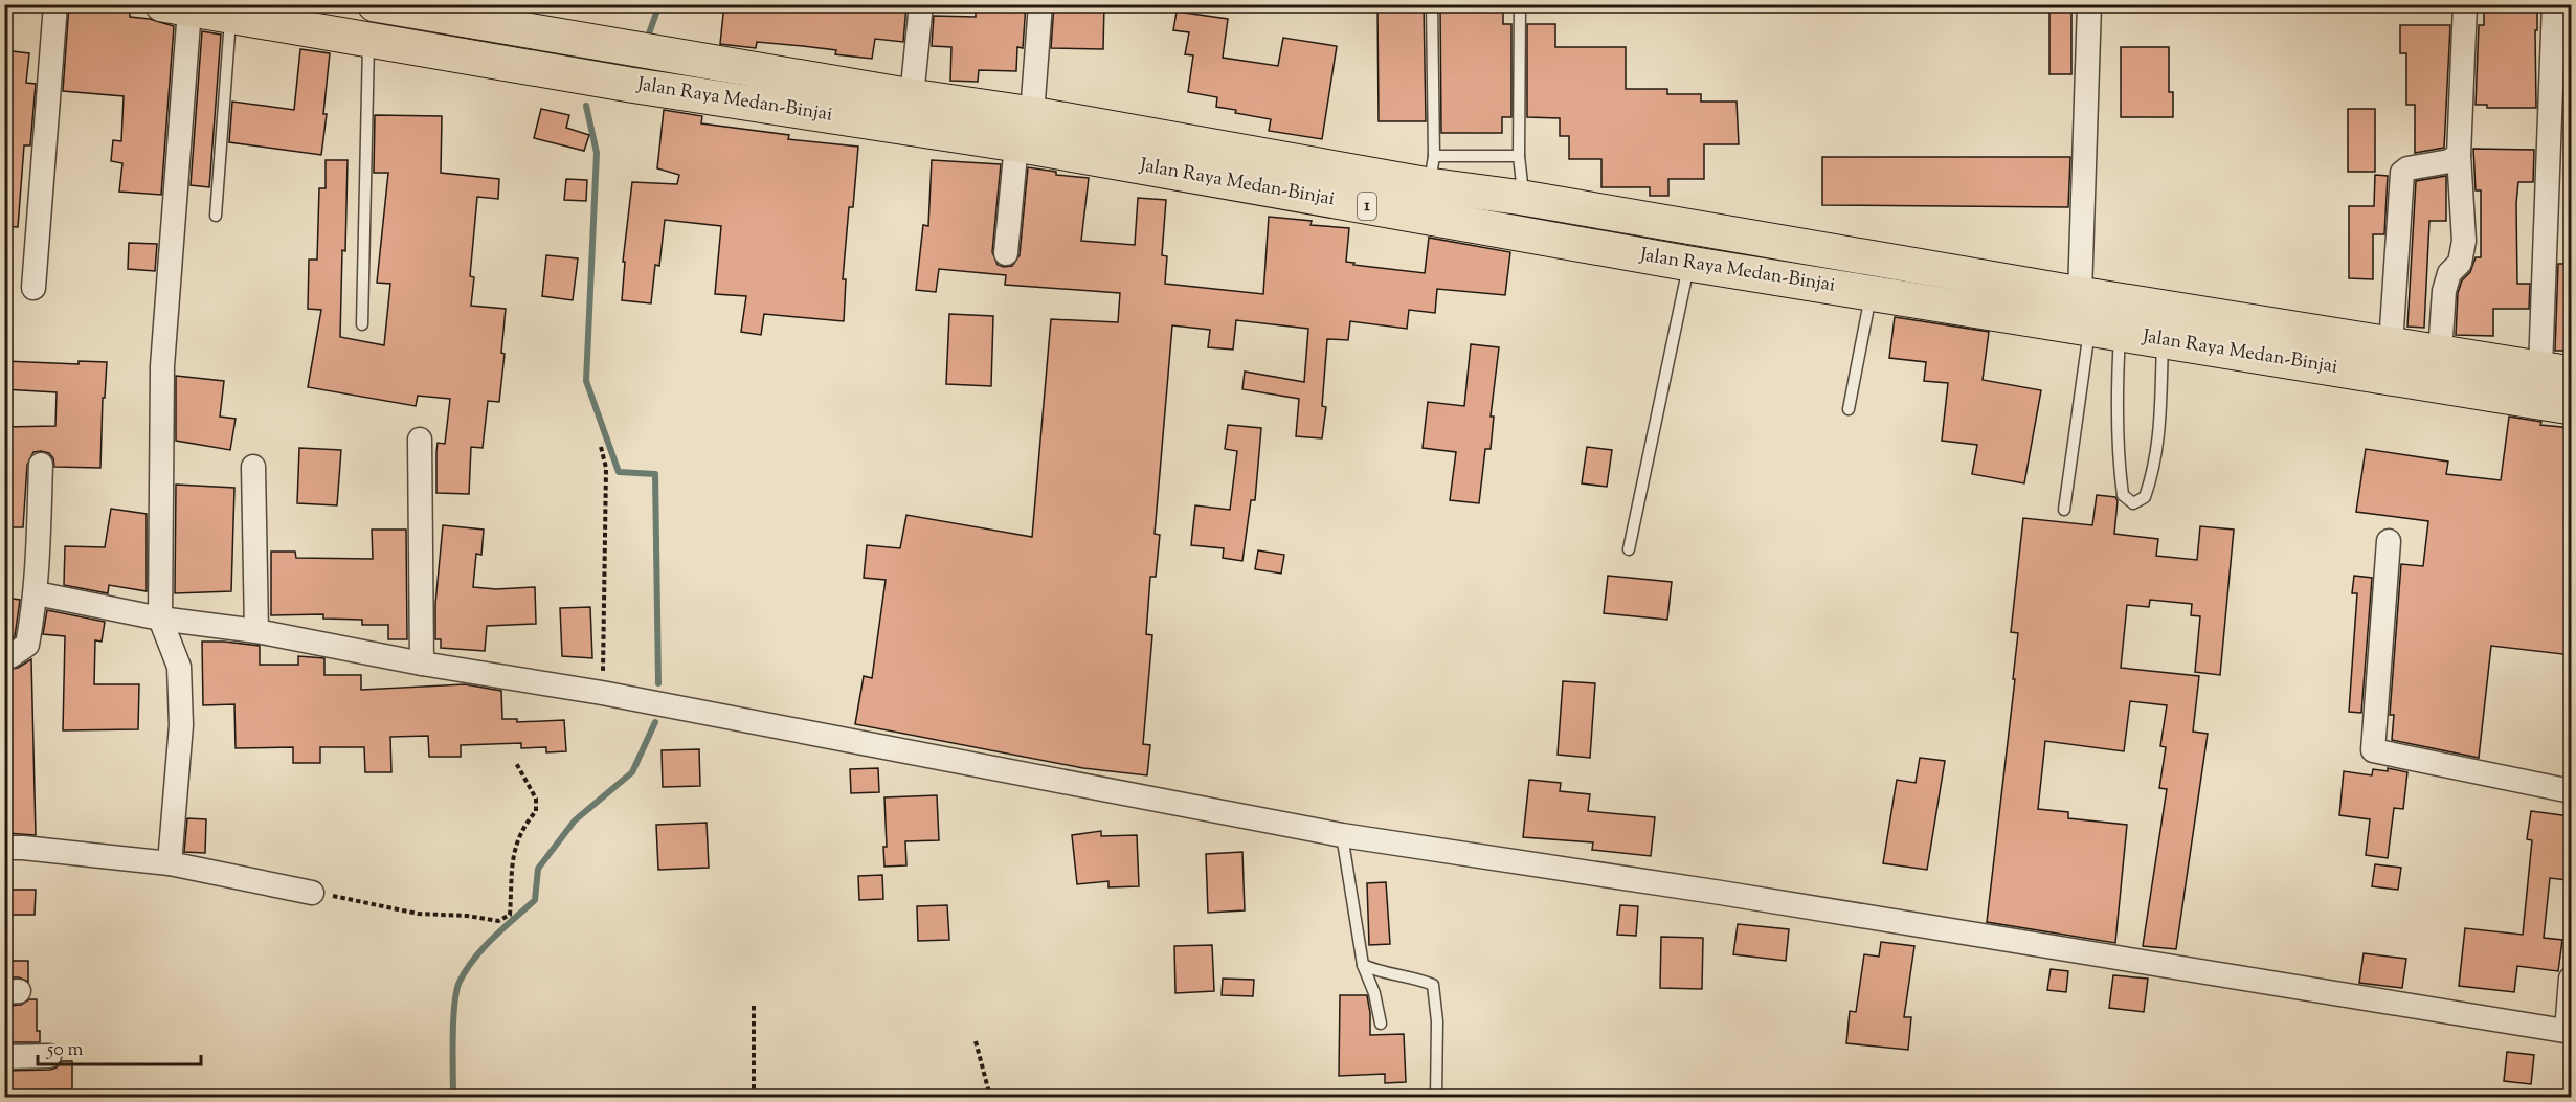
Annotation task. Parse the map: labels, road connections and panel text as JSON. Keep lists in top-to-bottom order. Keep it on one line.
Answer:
{"streets":{"main road":["Jalan Raya Medan-Binjai","1"]},"scale_bar":"50 m"}
